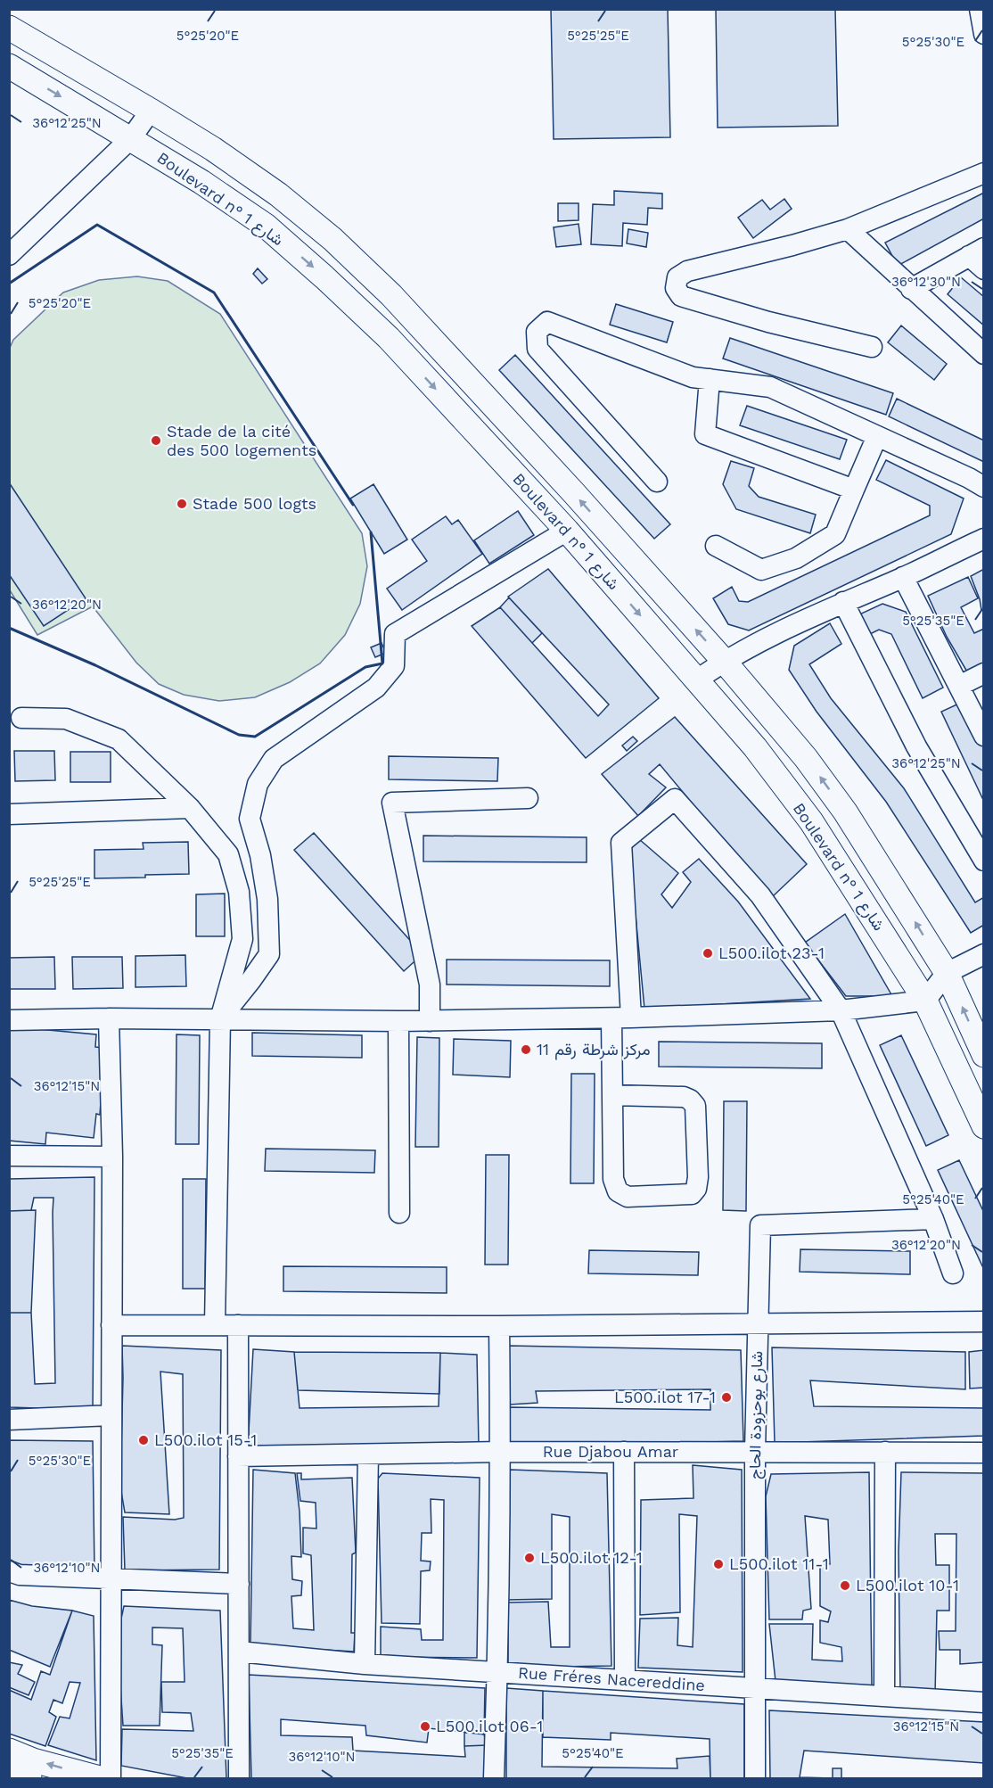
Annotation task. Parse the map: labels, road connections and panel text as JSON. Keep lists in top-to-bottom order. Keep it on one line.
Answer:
{"streets":{"main road":["Boulevard n° شارع 1"],"street":["شارع بوحزودة الحاج","Rue Djabou Amar","Rue Fréres Nacereddine"]},"crossings":[["شارع بوحزودة الحاج","Rue Djabou Amar"],["شارع بوحزودة الحاج","Rue Fréres Nacereddine"]],"places":["Stade de la cité des 500 logements","Stade 500 logts","L500.ilot 23-1","مركز شرطة رقم 11","L500.ilot 17-1","L500.ilot 15-1","L500.ilot 12-1","L500.ilot 11-1","L500.ilot 10-1","L500.ilot 06-1"],"coordinates":["5°25'25\"E","5°25'20\"E","5°25'30\"E","36°12'25\"N","36°12'30\"N","36°12'20\"N","5°25'35\"E","36°12'15\"N","5°25'40\"E","36°12'10\"N"]}
